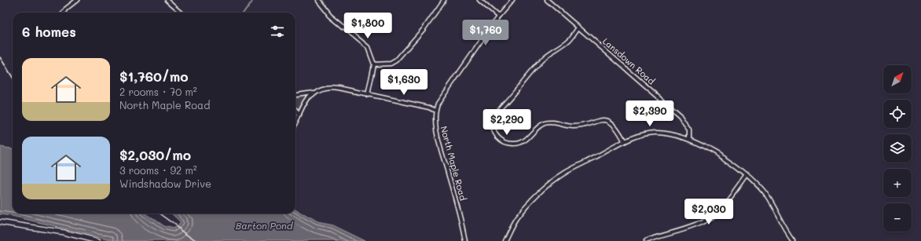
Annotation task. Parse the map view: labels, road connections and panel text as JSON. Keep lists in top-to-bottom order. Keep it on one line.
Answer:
{"streets":{"street":["Lansdown Road","North Maple Road"]},"water":["Barton Pond"],"north":"top right","page":{"price":["$1,800","$1,760","$1,630","$2,390","$2,290","$2,030"],"heading":"6 homes","list":[{"name":"$1,760/mo","note":"2 rooms · 70 m² · North Maple Road"},{"name":"$2,030/mo","note":"3 rooms · 92 m² · Windshadow Drive"}],"map_buttons":["+","−"]}}
